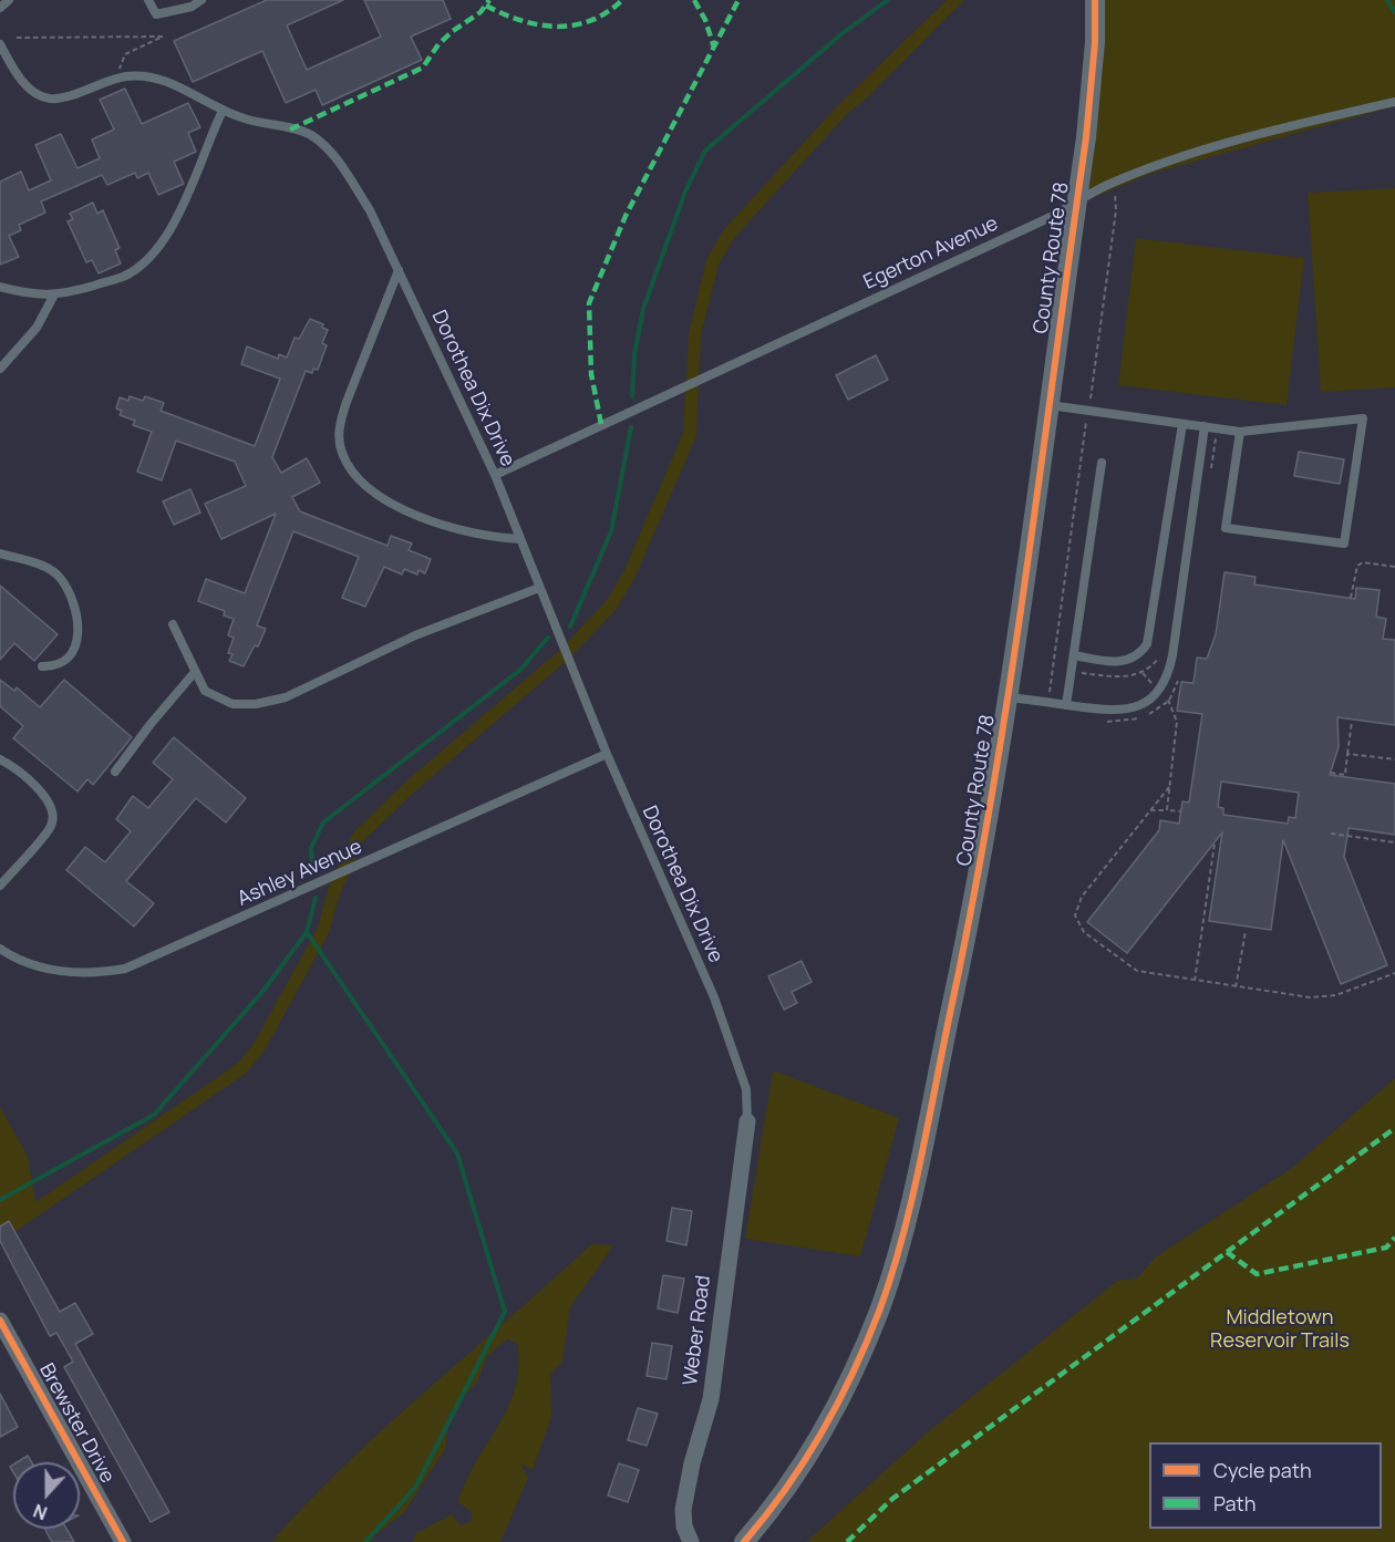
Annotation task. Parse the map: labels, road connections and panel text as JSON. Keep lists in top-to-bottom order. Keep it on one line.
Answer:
{"streets":{"street":["County Route 78","Weber Road","Brewster Drive"],"lane":["Egerton Avenue","Dorothea Dix Drive","Ashley Avenue"]},"crossings":[["Egerton Avenue","County Route 78"],["Egerton Avenue","Dorothea Dix Drive"],["Dorothea Dix Drive","Ashley Avenue"],["Dorothea Dix Drive","Weber Road"]],"parks":["Middletown Reservoir Trails"],"legend":["Cycle path","Path"],"north":"bottom"}
